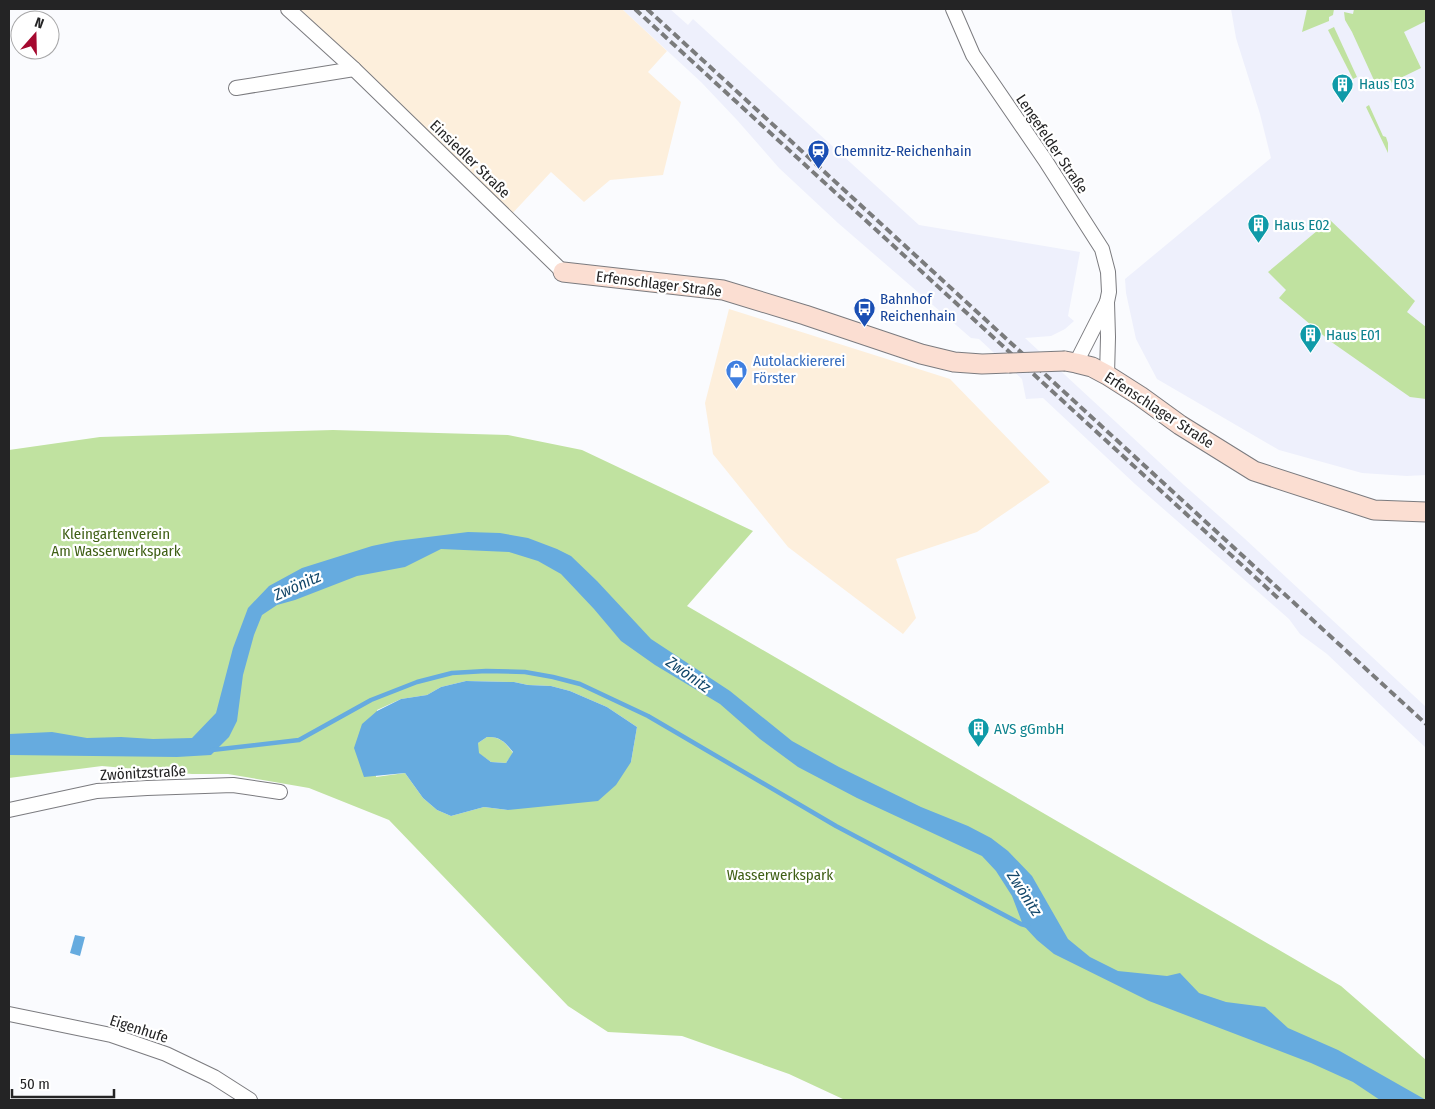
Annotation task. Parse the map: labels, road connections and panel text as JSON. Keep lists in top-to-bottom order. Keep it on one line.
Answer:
{"streets":{"main road":["Erfenschlager Straße"],"street":["Lengefelder Straße","Einsiedler Straße","Zwönitzstraße","Eigenhufe"]},"crossings":[["Lengefelder Straße","Erfenschlager Straße"],["Einsiedler Straße","Erfenschlager Straße"]],"water":["Zwönitz"],"parks":["Kleingartenverein Am Wasserwerkspark","Wasserwerkspark"],"places":{"building":["Haus E03","Haus E02","Haus E01","AVS gGmbH"],"station":["Chemnitz-Reichenhain"],"bus stop":["Bahnhof Reichenhain"],"shop":["Autolackiererei Förster"]},"scale_bar":"50 m","north":"top"}
